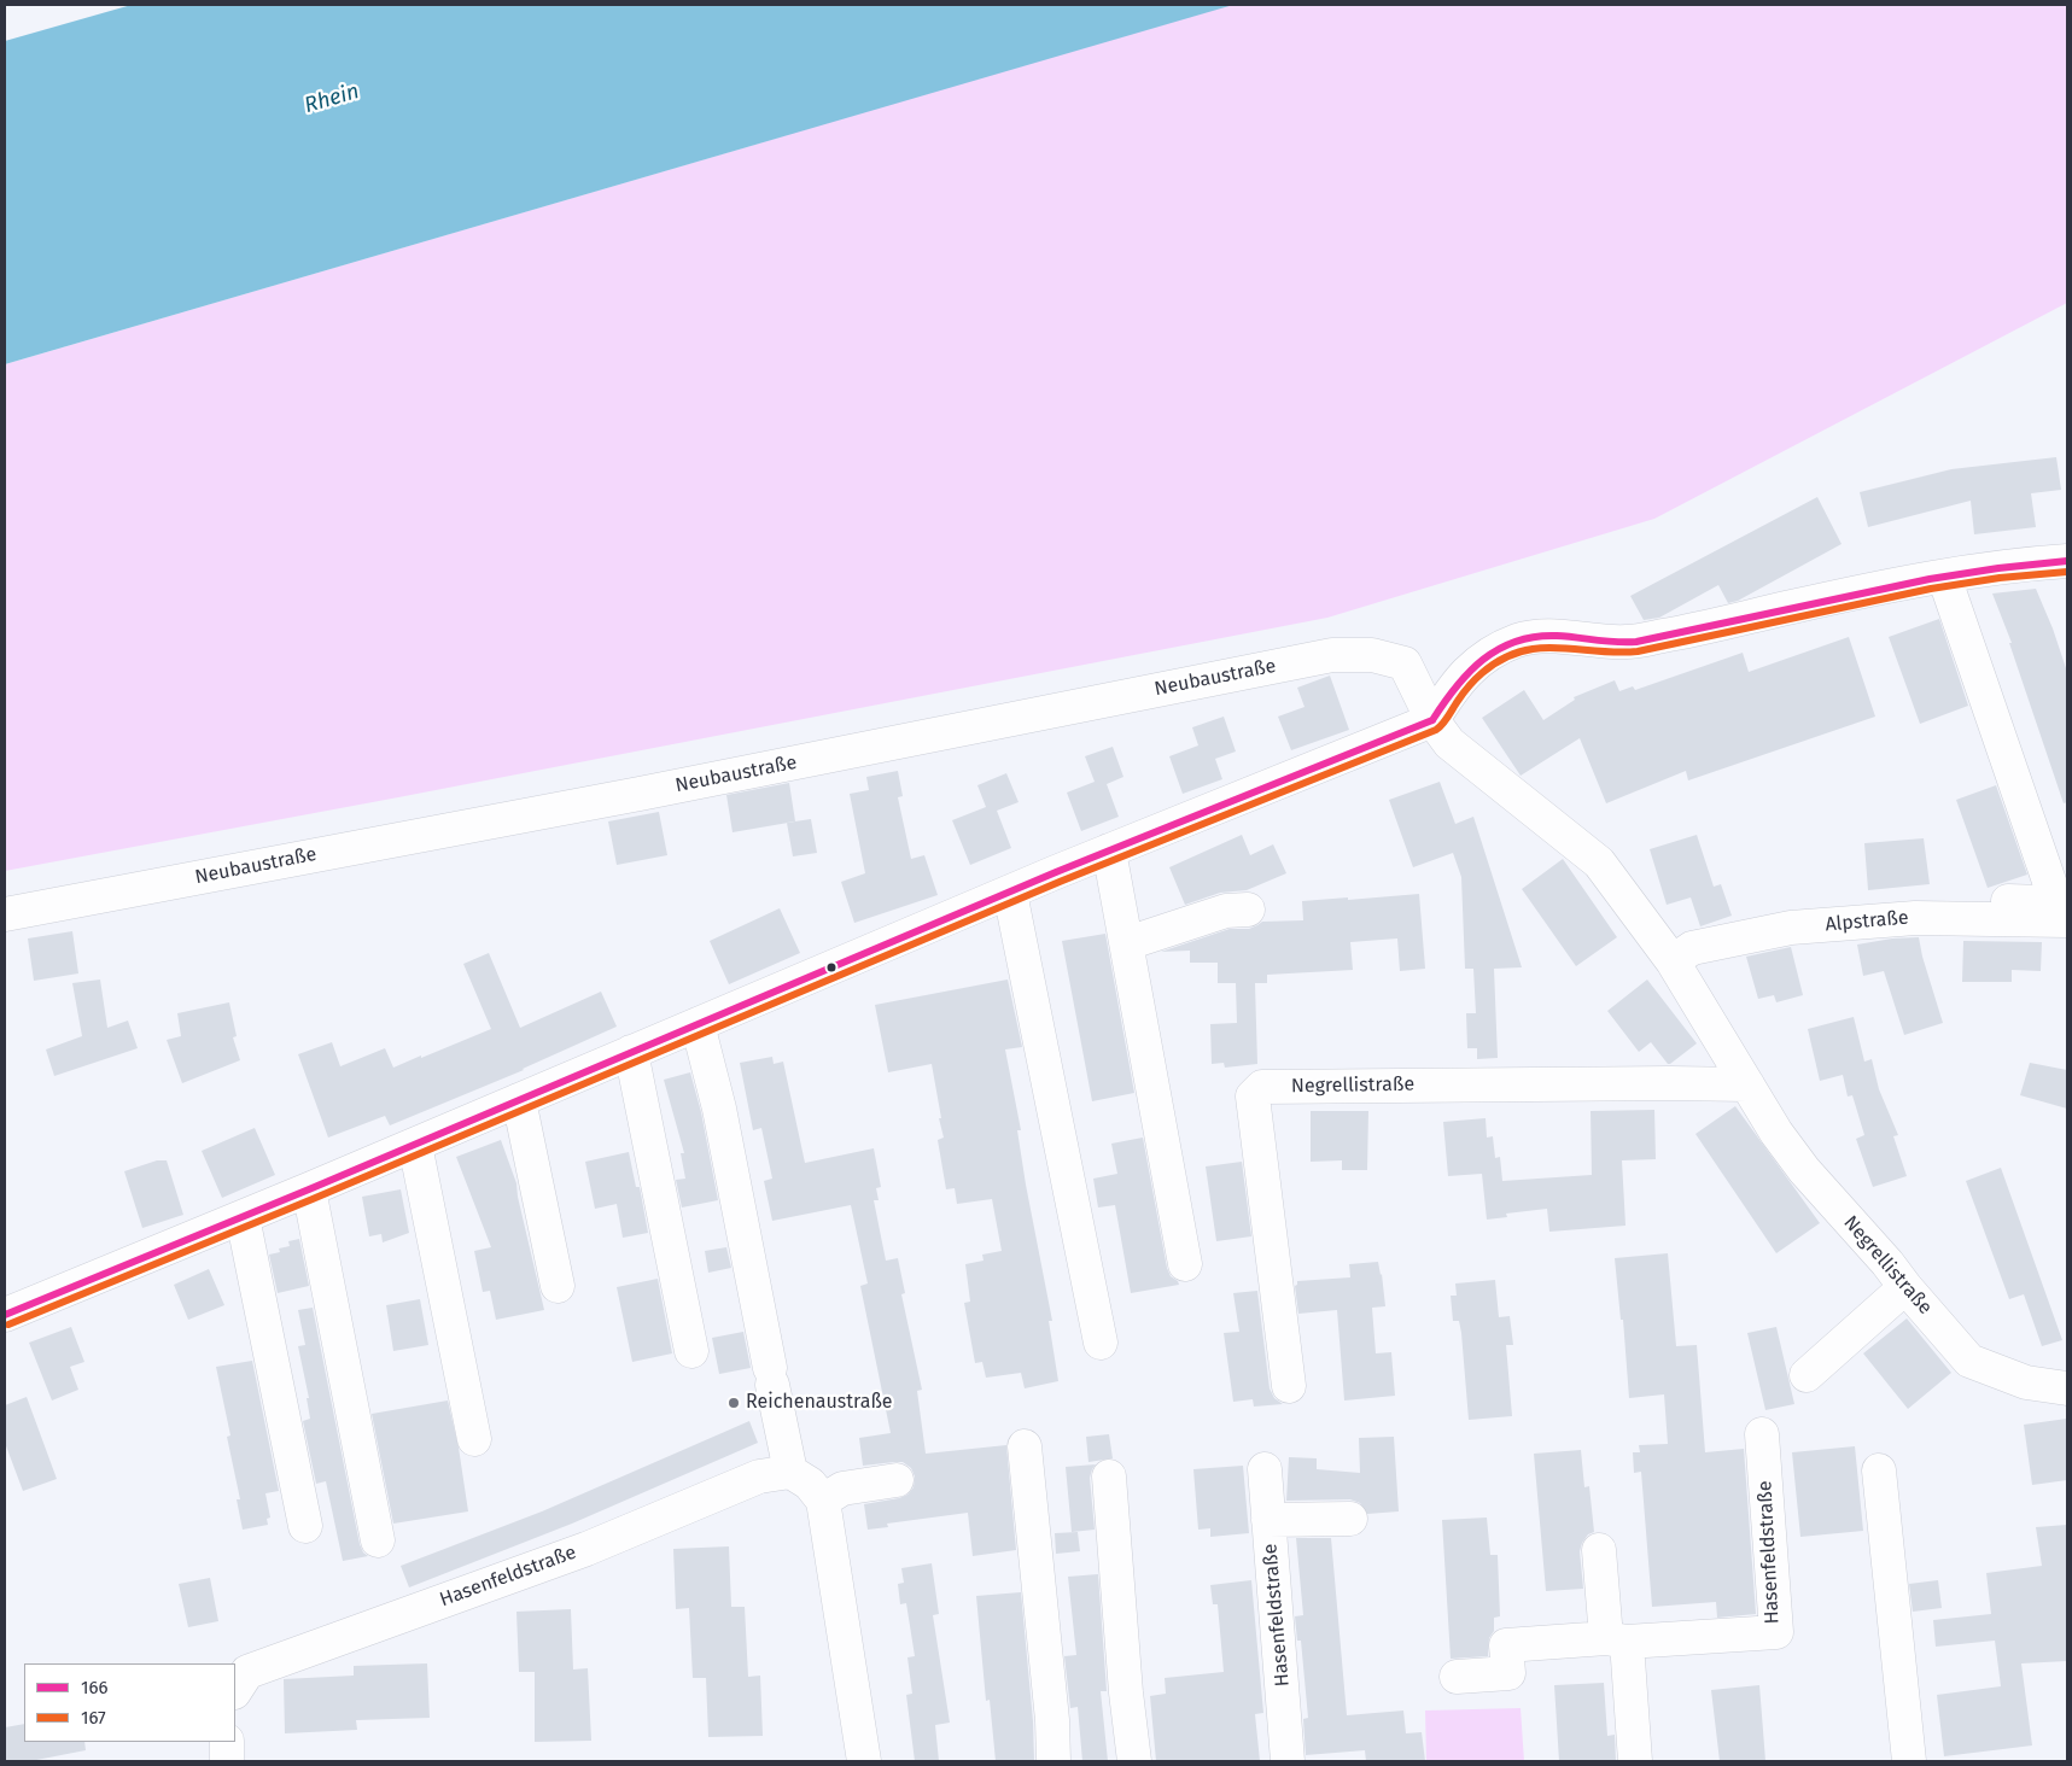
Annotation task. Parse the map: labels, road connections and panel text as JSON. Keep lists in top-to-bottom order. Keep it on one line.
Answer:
{"streets":{"street":["Neubaustraße","Alpstraße","Negrellistraße","Hasenfeldstraße"]},"crossings":[["Neubaustraße","Negrellistraße"],["Alpstraße","Negrellistraße"]],"water":["Rhein"],"places":["Reichenaustraße"],"lines":["transit line 166","transit line 167"],"legend":["166","167"]}
